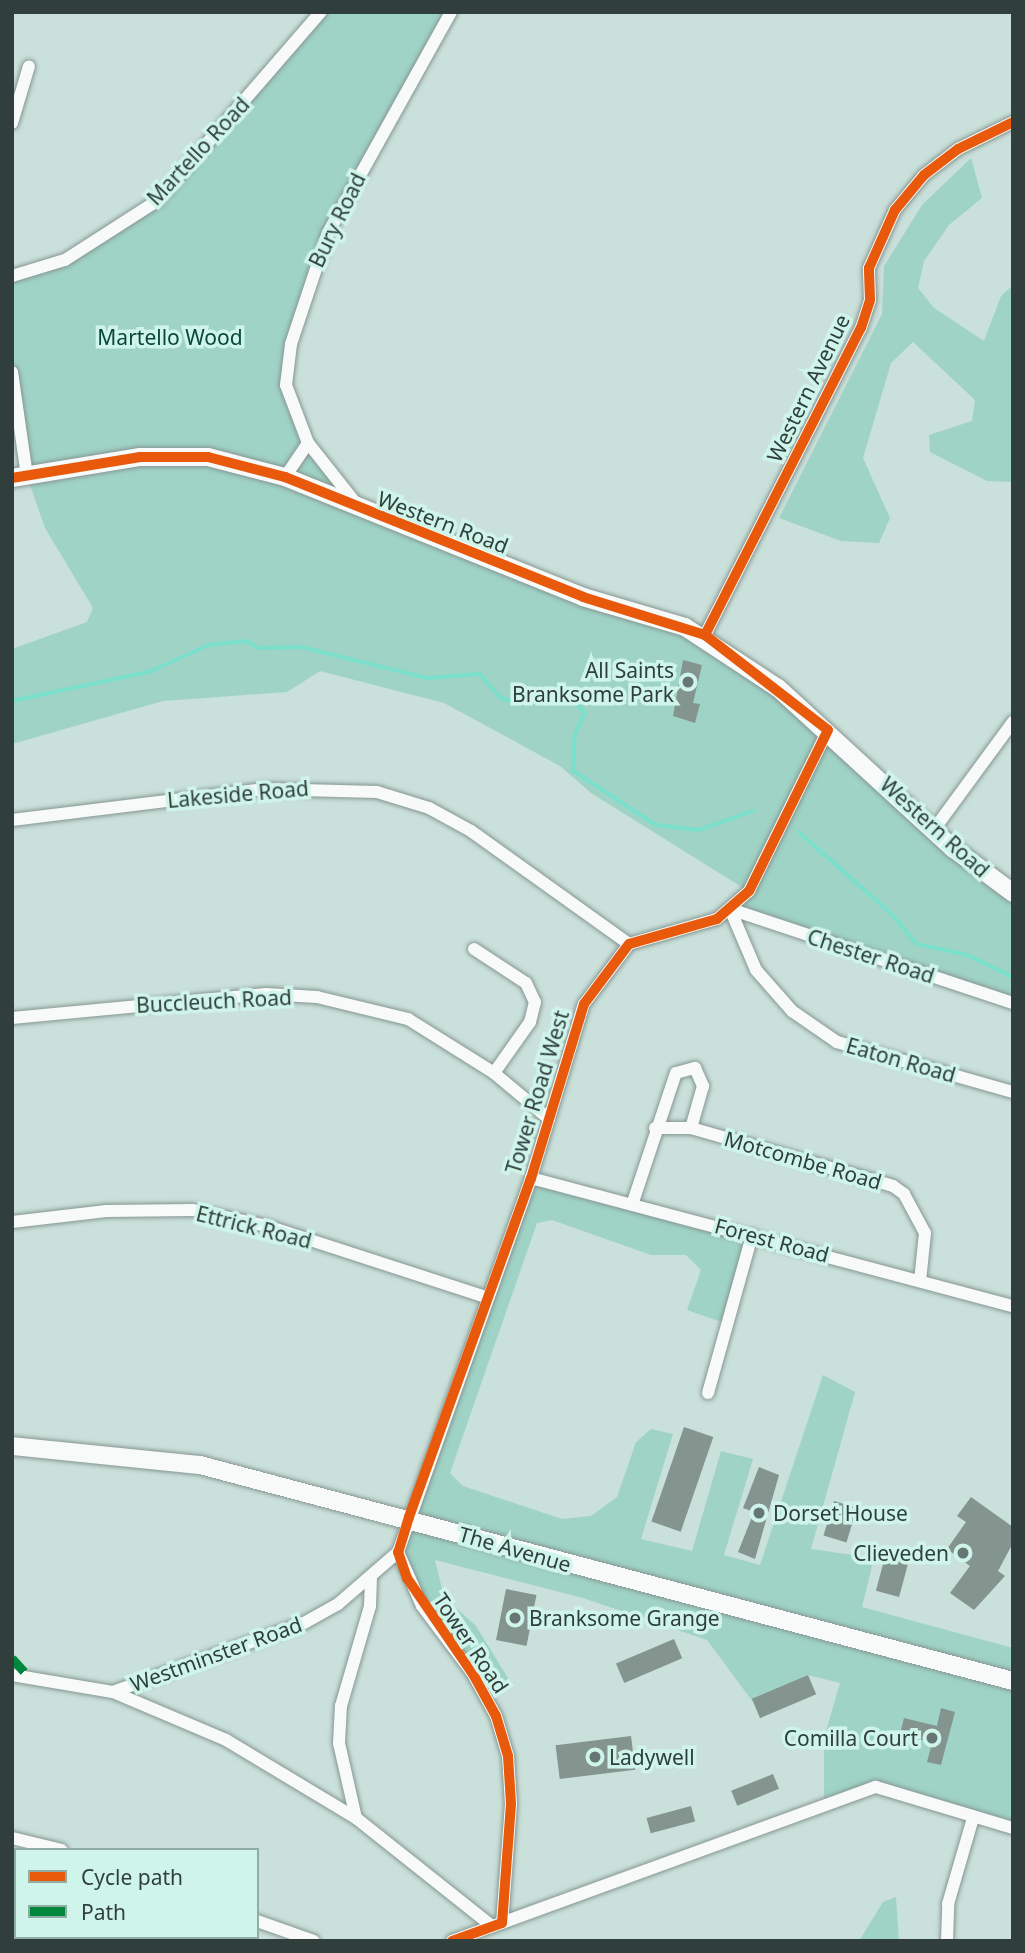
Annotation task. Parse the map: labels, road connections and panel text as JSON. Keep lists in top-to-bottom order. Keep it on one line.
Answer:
{"streets":{"street":["Martello Road","Bury Road","Western Avenue","Western Road","Lakeside Road","Chester Road","Buccleuch Road","Eaton Road","Tower Road West","Motcombe Road","Ettrick Road","Forest Road","The Avenue","Tower Road","Westminster Road"]},"crossings":[["Bury Road","Western Road"],["Western Avenue","Western Road"],["Lakeside Road","Tower Road West"],["Chester Road","Eaton Road"],["Buccleuch Road","Tower Road West"],["Tower Road West","Ettrick Road"],["Tower Road West","Forest Road"],["Tower Road West","The Avenue"],["Tower Road West","Tower Road"],["Tower Road West","Westminster Road"],["Motcombe Road","Forest Road"],["Tower Road","Westminster Road"]],"parks":["Martello Wood"],"places":["All Saints Branksome Park","Dorset House","Clieveden","Branksome Grange","Comilla Court","Ladywell"],"legend":["Cycle path","Path"]}
